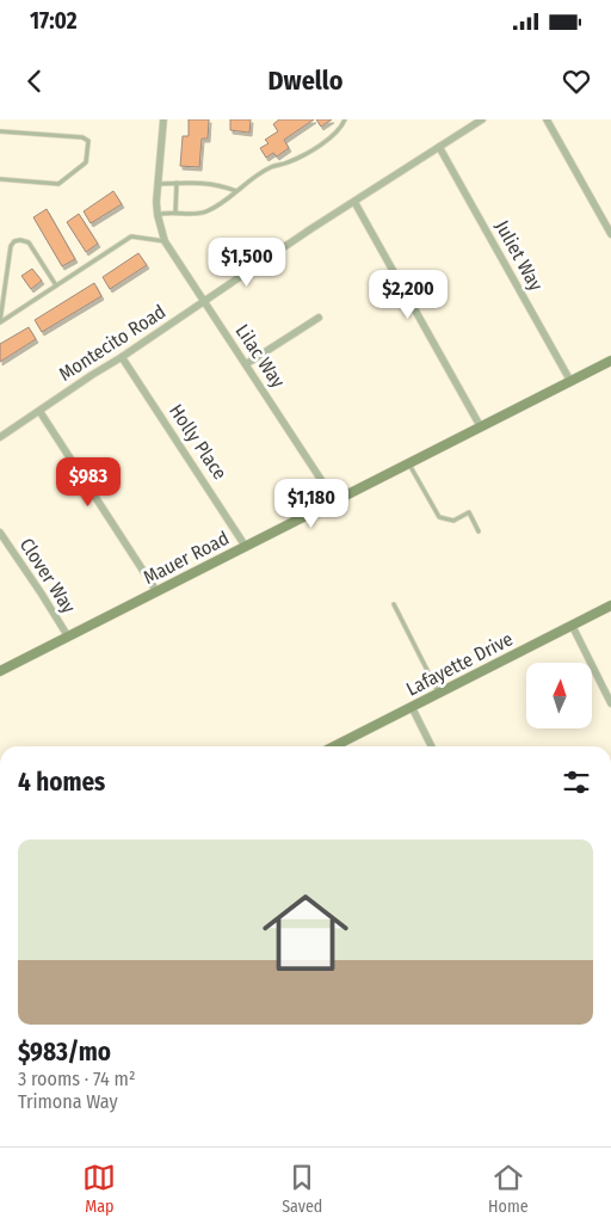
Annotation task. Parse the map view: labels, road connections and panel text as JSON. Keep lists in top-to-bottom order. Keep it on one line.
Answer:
{"streets":{"street":["Juliet Way","Montecito Road","Lilac Way","Holly Place","Mauer Road","Clover Way","Lafayette Drive"]},"crossings":[["Juliet Way","Montecito Road"],["Juliet Way","Mauer Road"],["Montecito Road","Lilac Way"],["Montecito Road","Holly Place"],["Lilac Way","Mauer Road"],["Holly Place","Mauer Road"],["Mauer Road","Clover Way"]],"north":"top","page":{"status":"17:02","header":"Dwello","price":["$1,500","$2,200","$983","$1,180"],"heading":"4 homes","list":[{"name":"$983/mo","note":"3 rooms · 74 m² · Trimona Way"}],"tabs":["Map","Saved","Home"]}}
